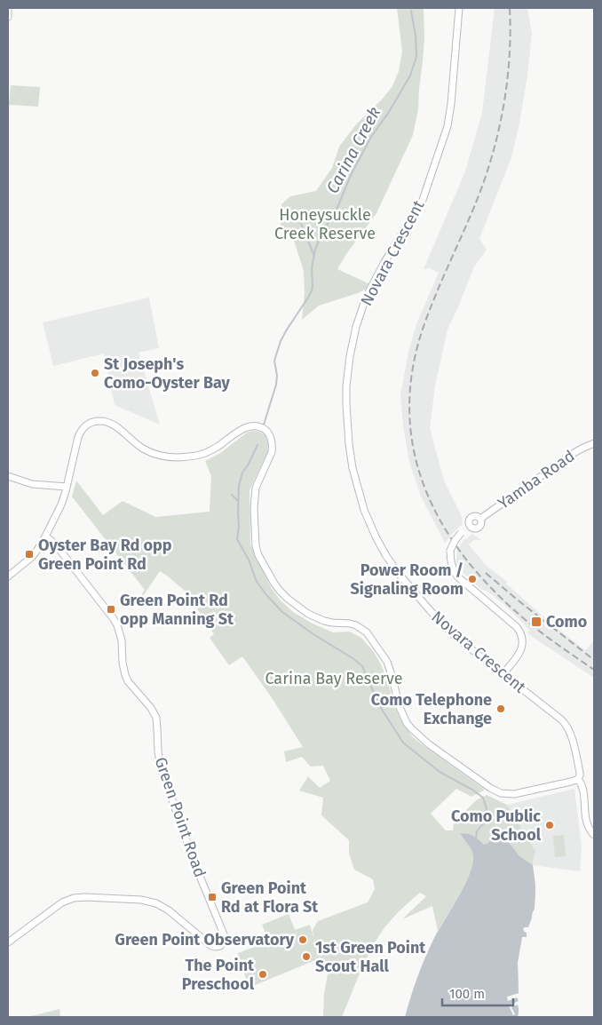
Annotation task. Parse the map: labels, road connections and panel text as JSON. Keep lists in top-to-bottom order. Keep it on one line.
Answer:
{"streets":{"street":["Novara Crescent","Yamba Road","Green Point Road"]},"crossings":[["Novara Crescent","Yamba Road"]],"water":["Carina Creek"],"parks":["Honeysuckle Creek Reserve","Carina Bay Reserve"],"places":{"other":["St Joseph's Como-Oyster Bay","Power Room / Signaling Room","Como Telephone Exchange","Como Public School","Green Point Observatory","1st Green Point Scout Hall","The Point Preschool"],"transit":["Oyster Bay Rd opp Green Point Rd","Green Point Rd opp Manning St","Como","Green Point Rd at Flora St"]},"scale_bar":"100 m"}
